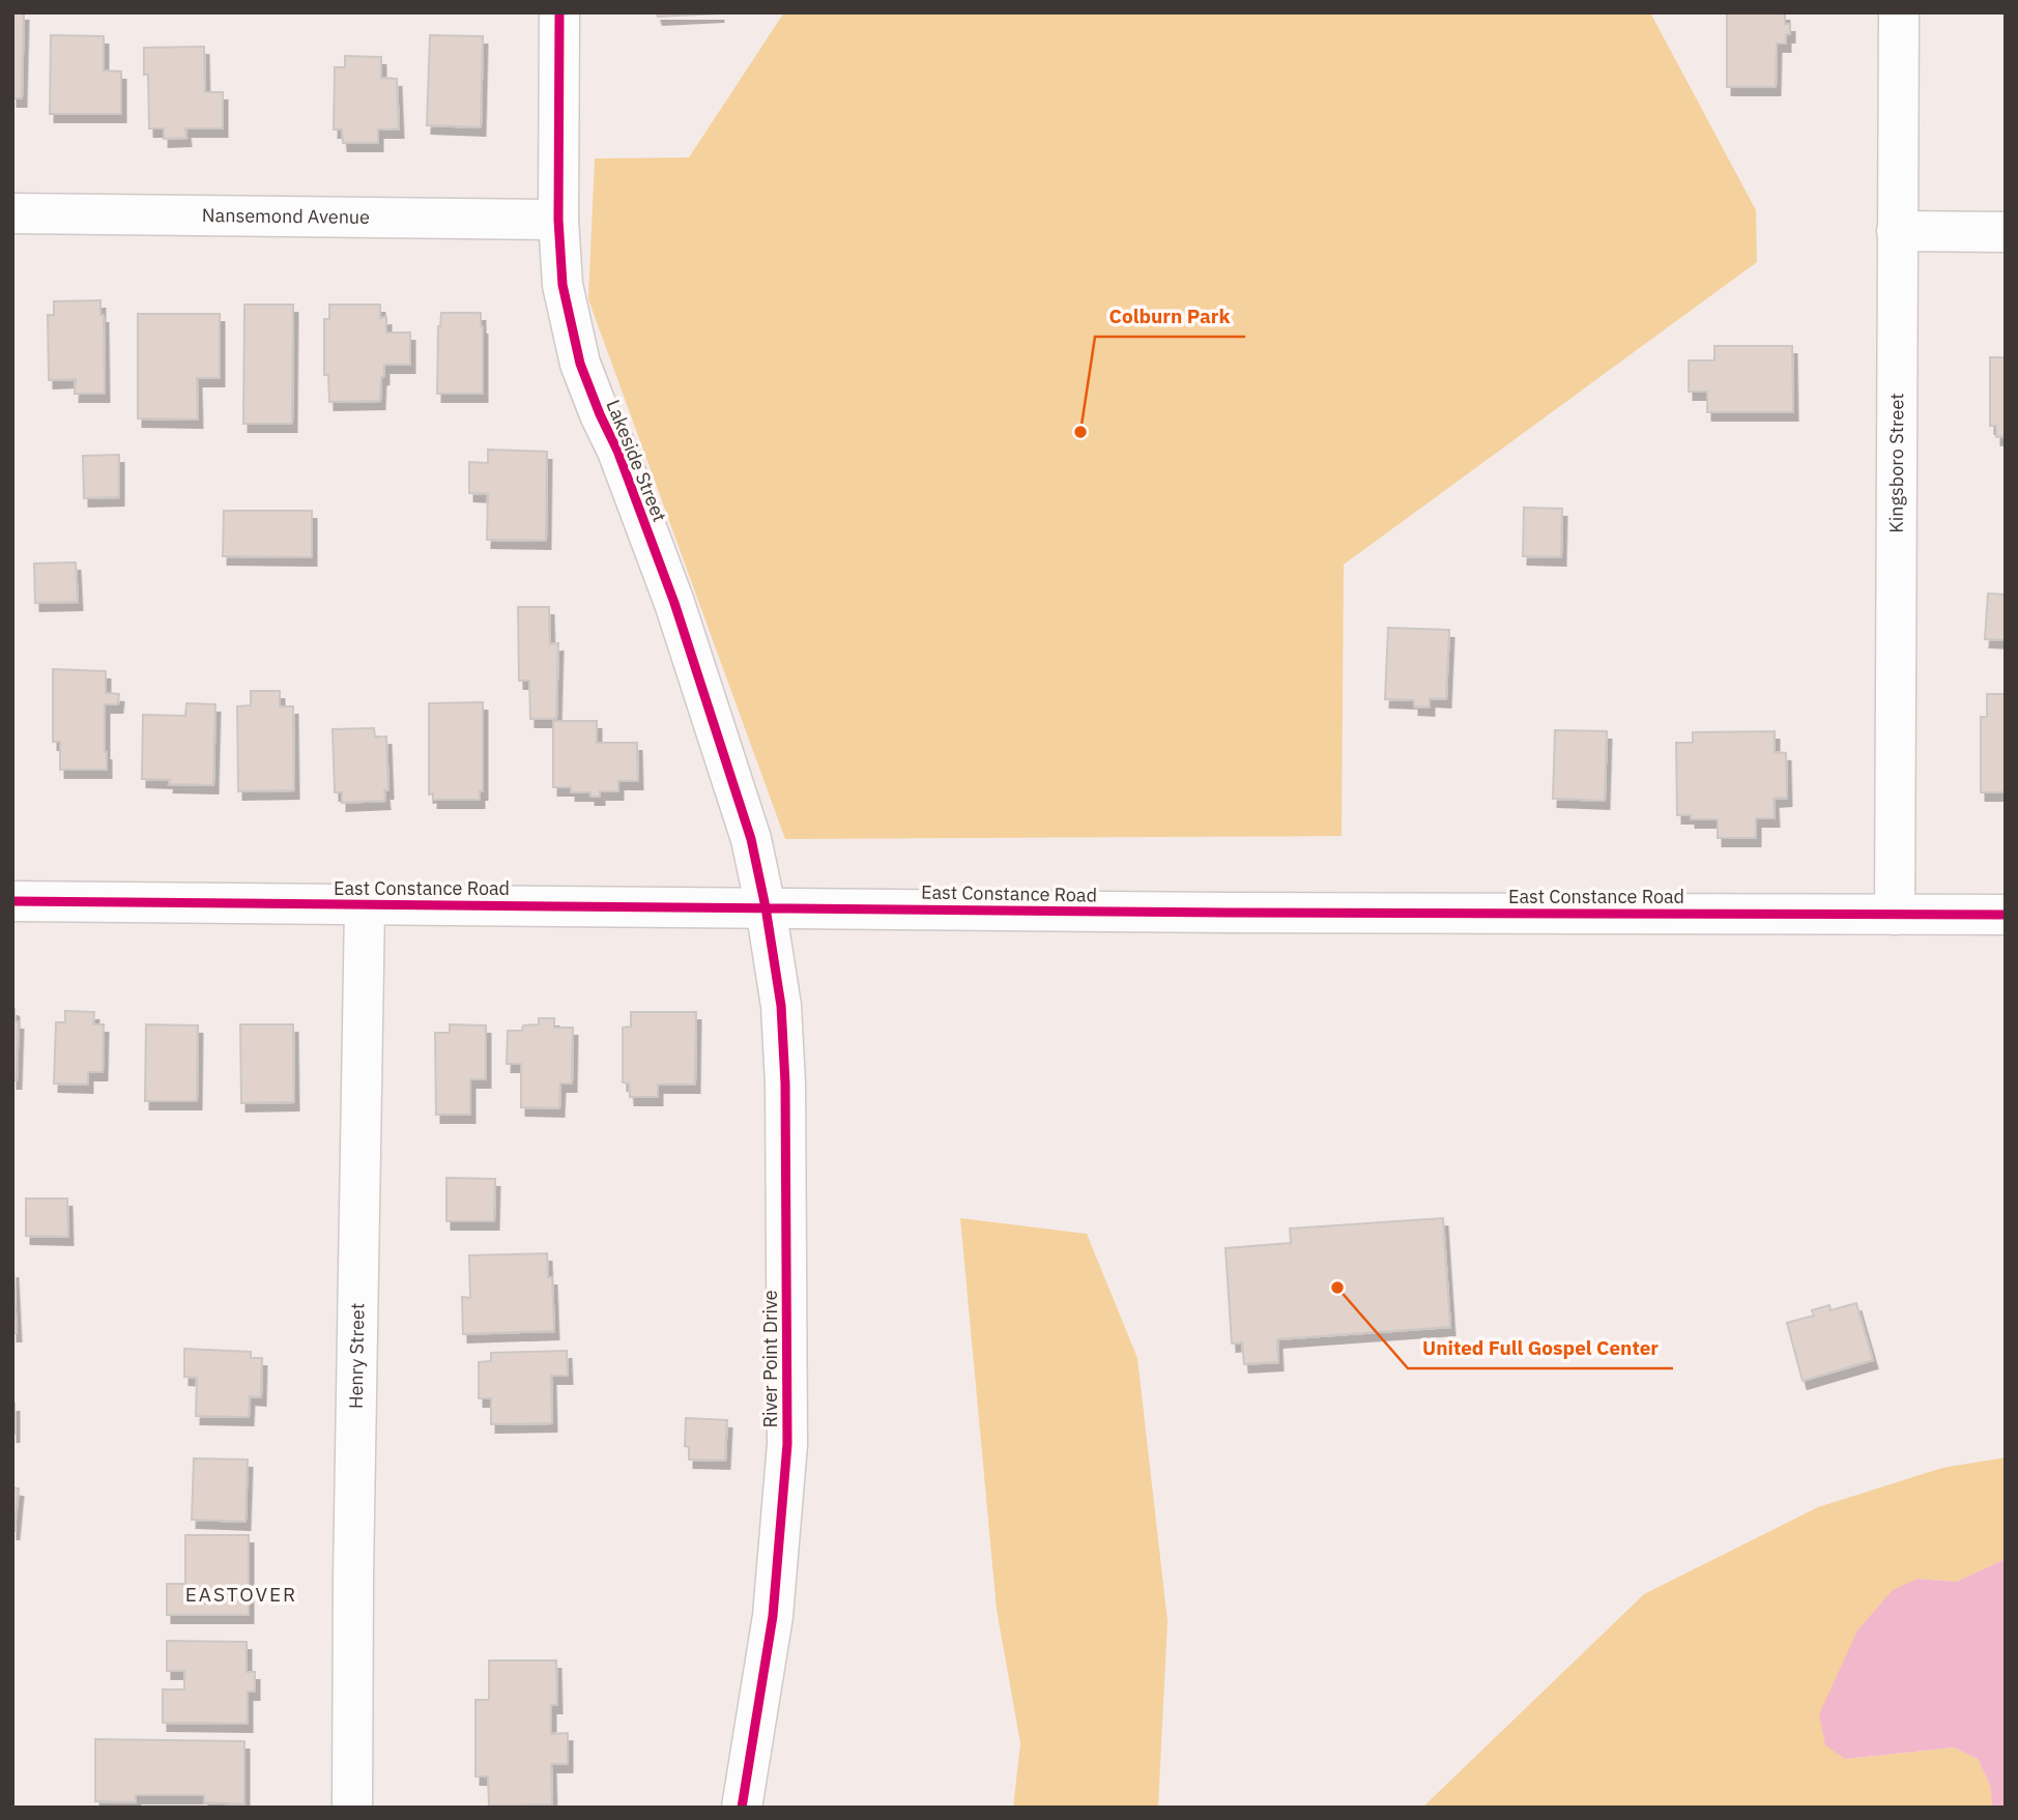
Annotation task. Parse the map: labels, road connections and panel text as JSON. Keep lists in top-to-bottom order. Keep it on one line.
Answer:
{"streets":{"street":["Nansemond Avenue","Lakeside Street","Kingsboro Street","East Constance Road","Henry Street","River Point Drive"]},"crossings":[["Nansemond Avenue","Lakeside Street"],["Lakeside Street","East Constance Road"],["Lakeside Street","River Point Drive"],["Kingsboro Street","East Constance Road"],["East Constance Road","Henry Street"],["East Constance Road","River Point Drive"]],"districts":["EASTOVER"],"places":["Colburn Park","United Full Gospel Center"]}
